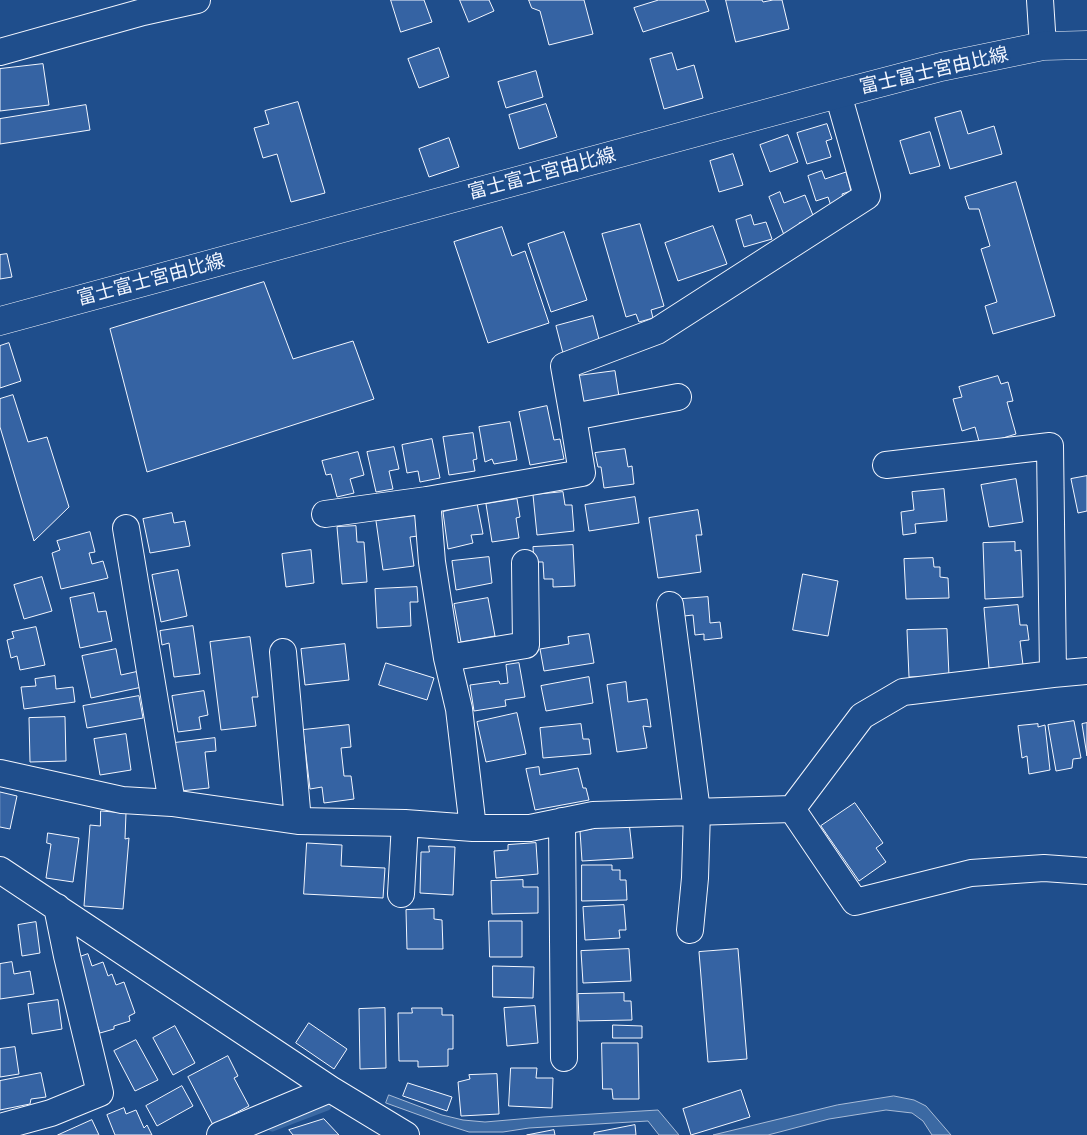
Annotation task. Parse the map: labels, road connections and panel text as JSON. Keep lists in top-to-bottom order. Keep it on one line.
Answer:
{"streets":{"main road":["富士富士宮由比線"]}}
